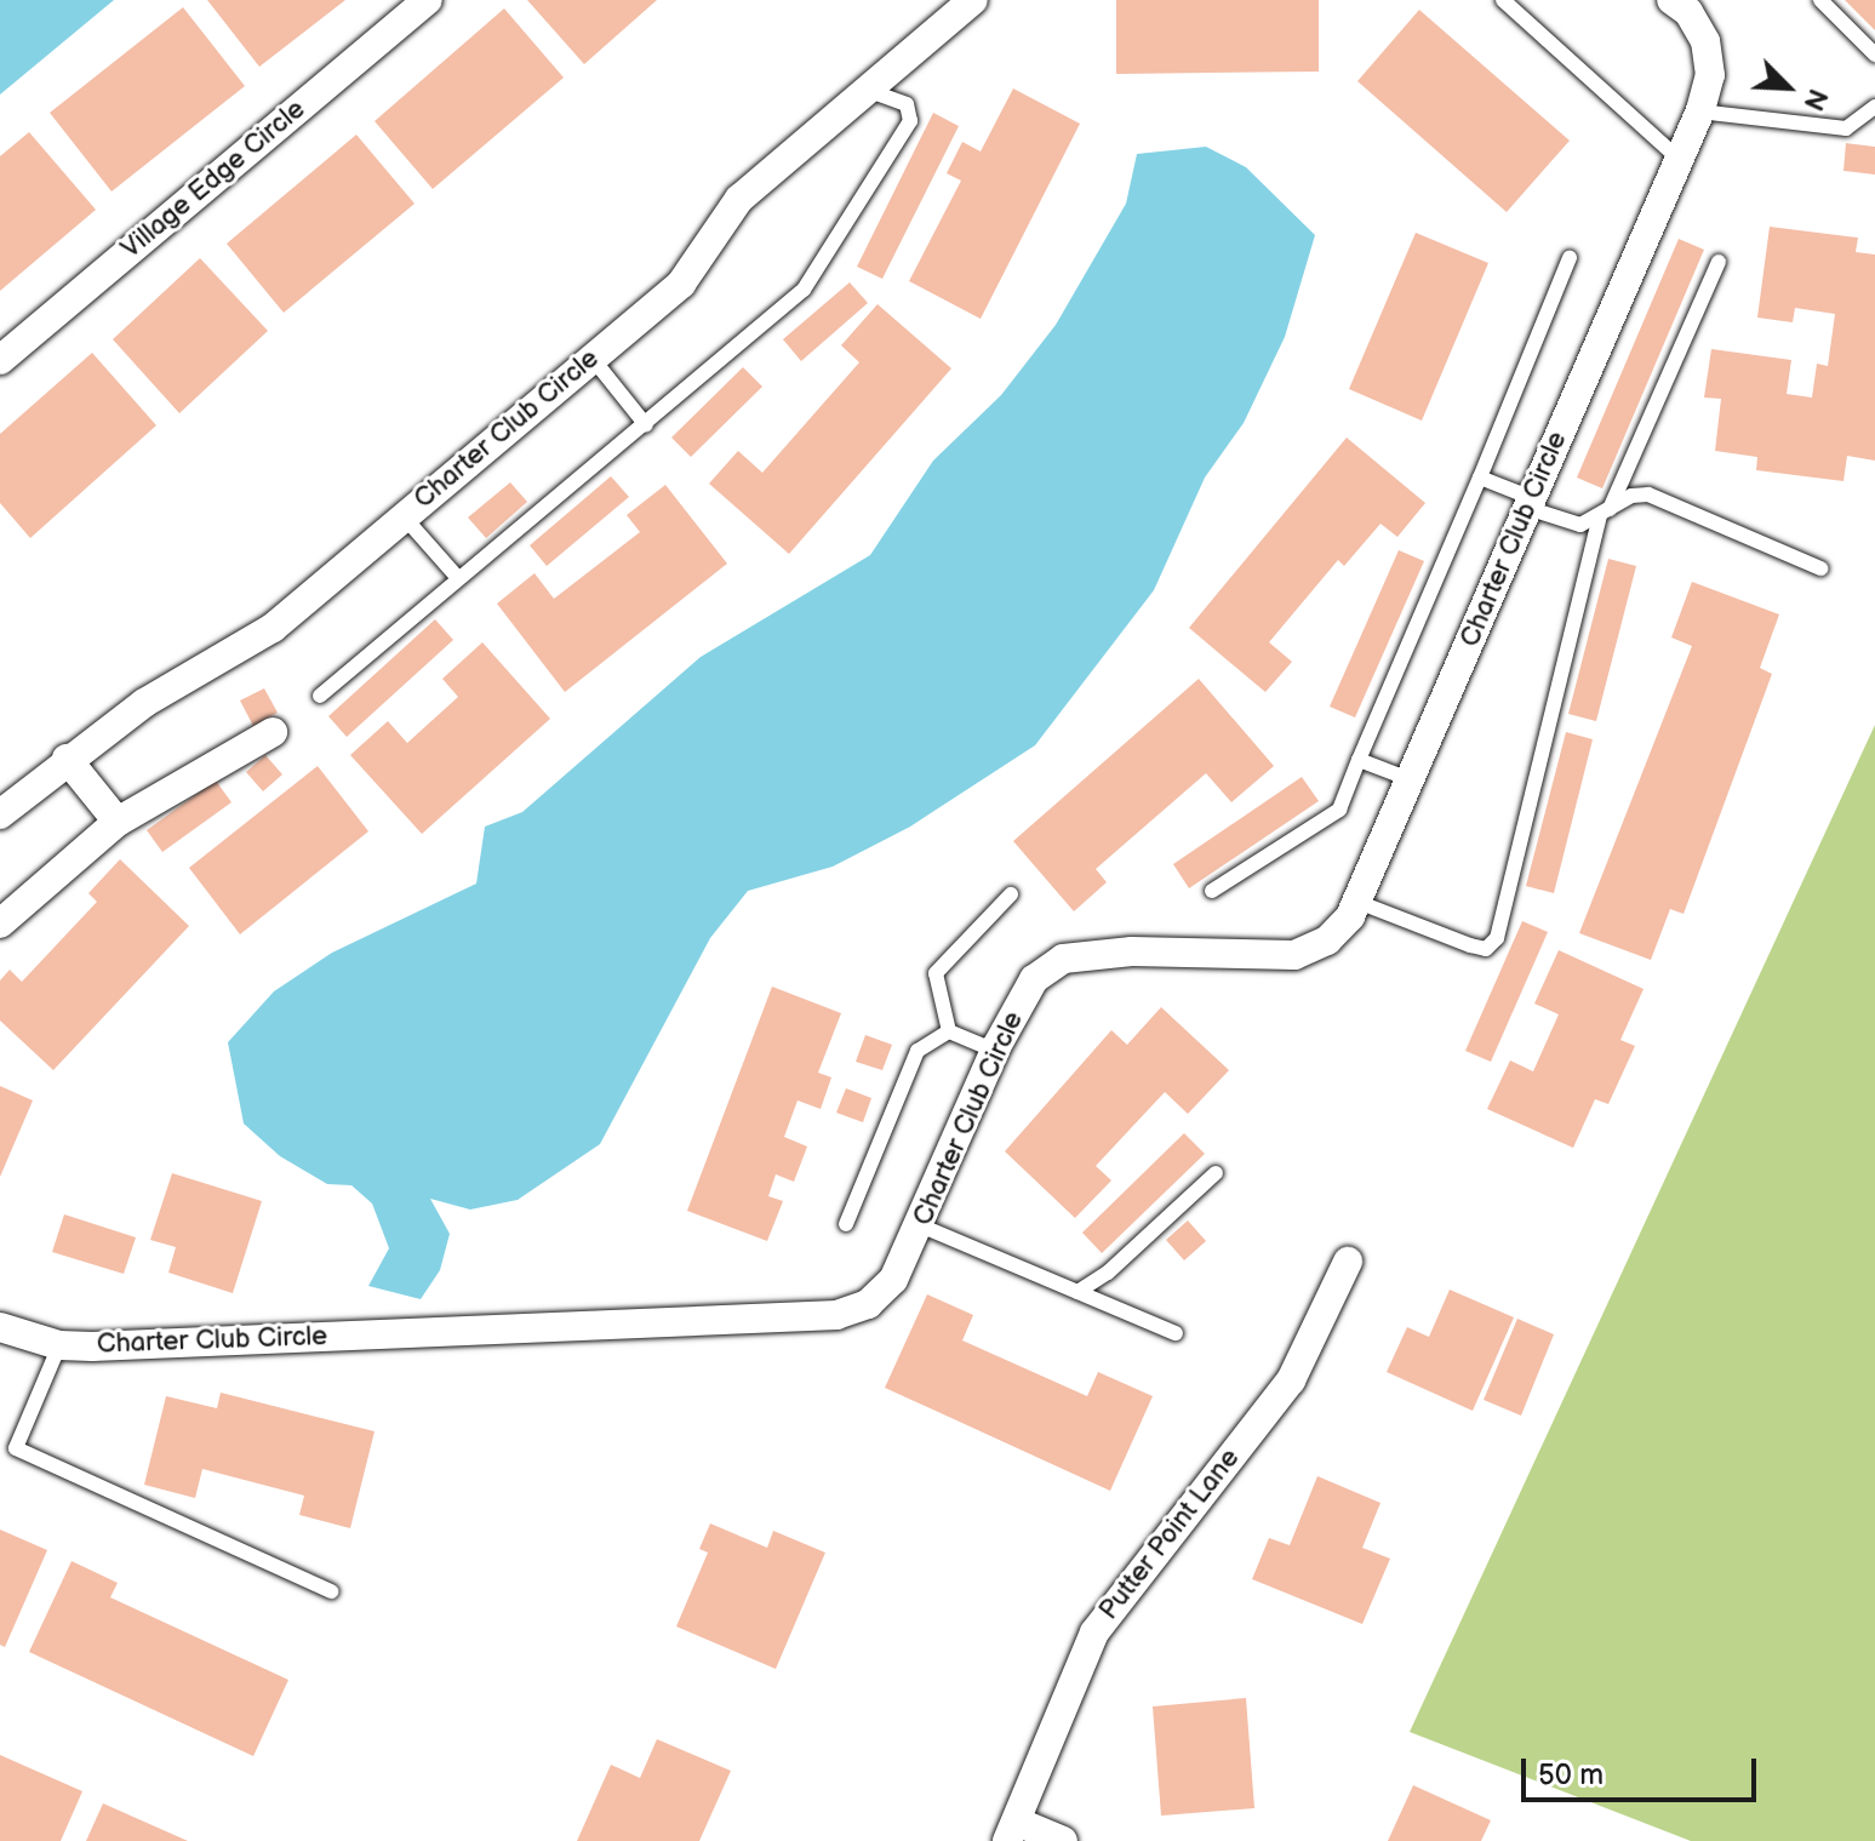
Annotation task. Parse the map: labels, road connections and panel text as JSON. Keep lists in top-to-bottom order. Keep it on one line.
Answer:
{"streets":{"street":["Village Edge Circle","Charter Club Circle","Putter Point Lane"]},"scale_bar":"50 m","north":"bottom right"}
